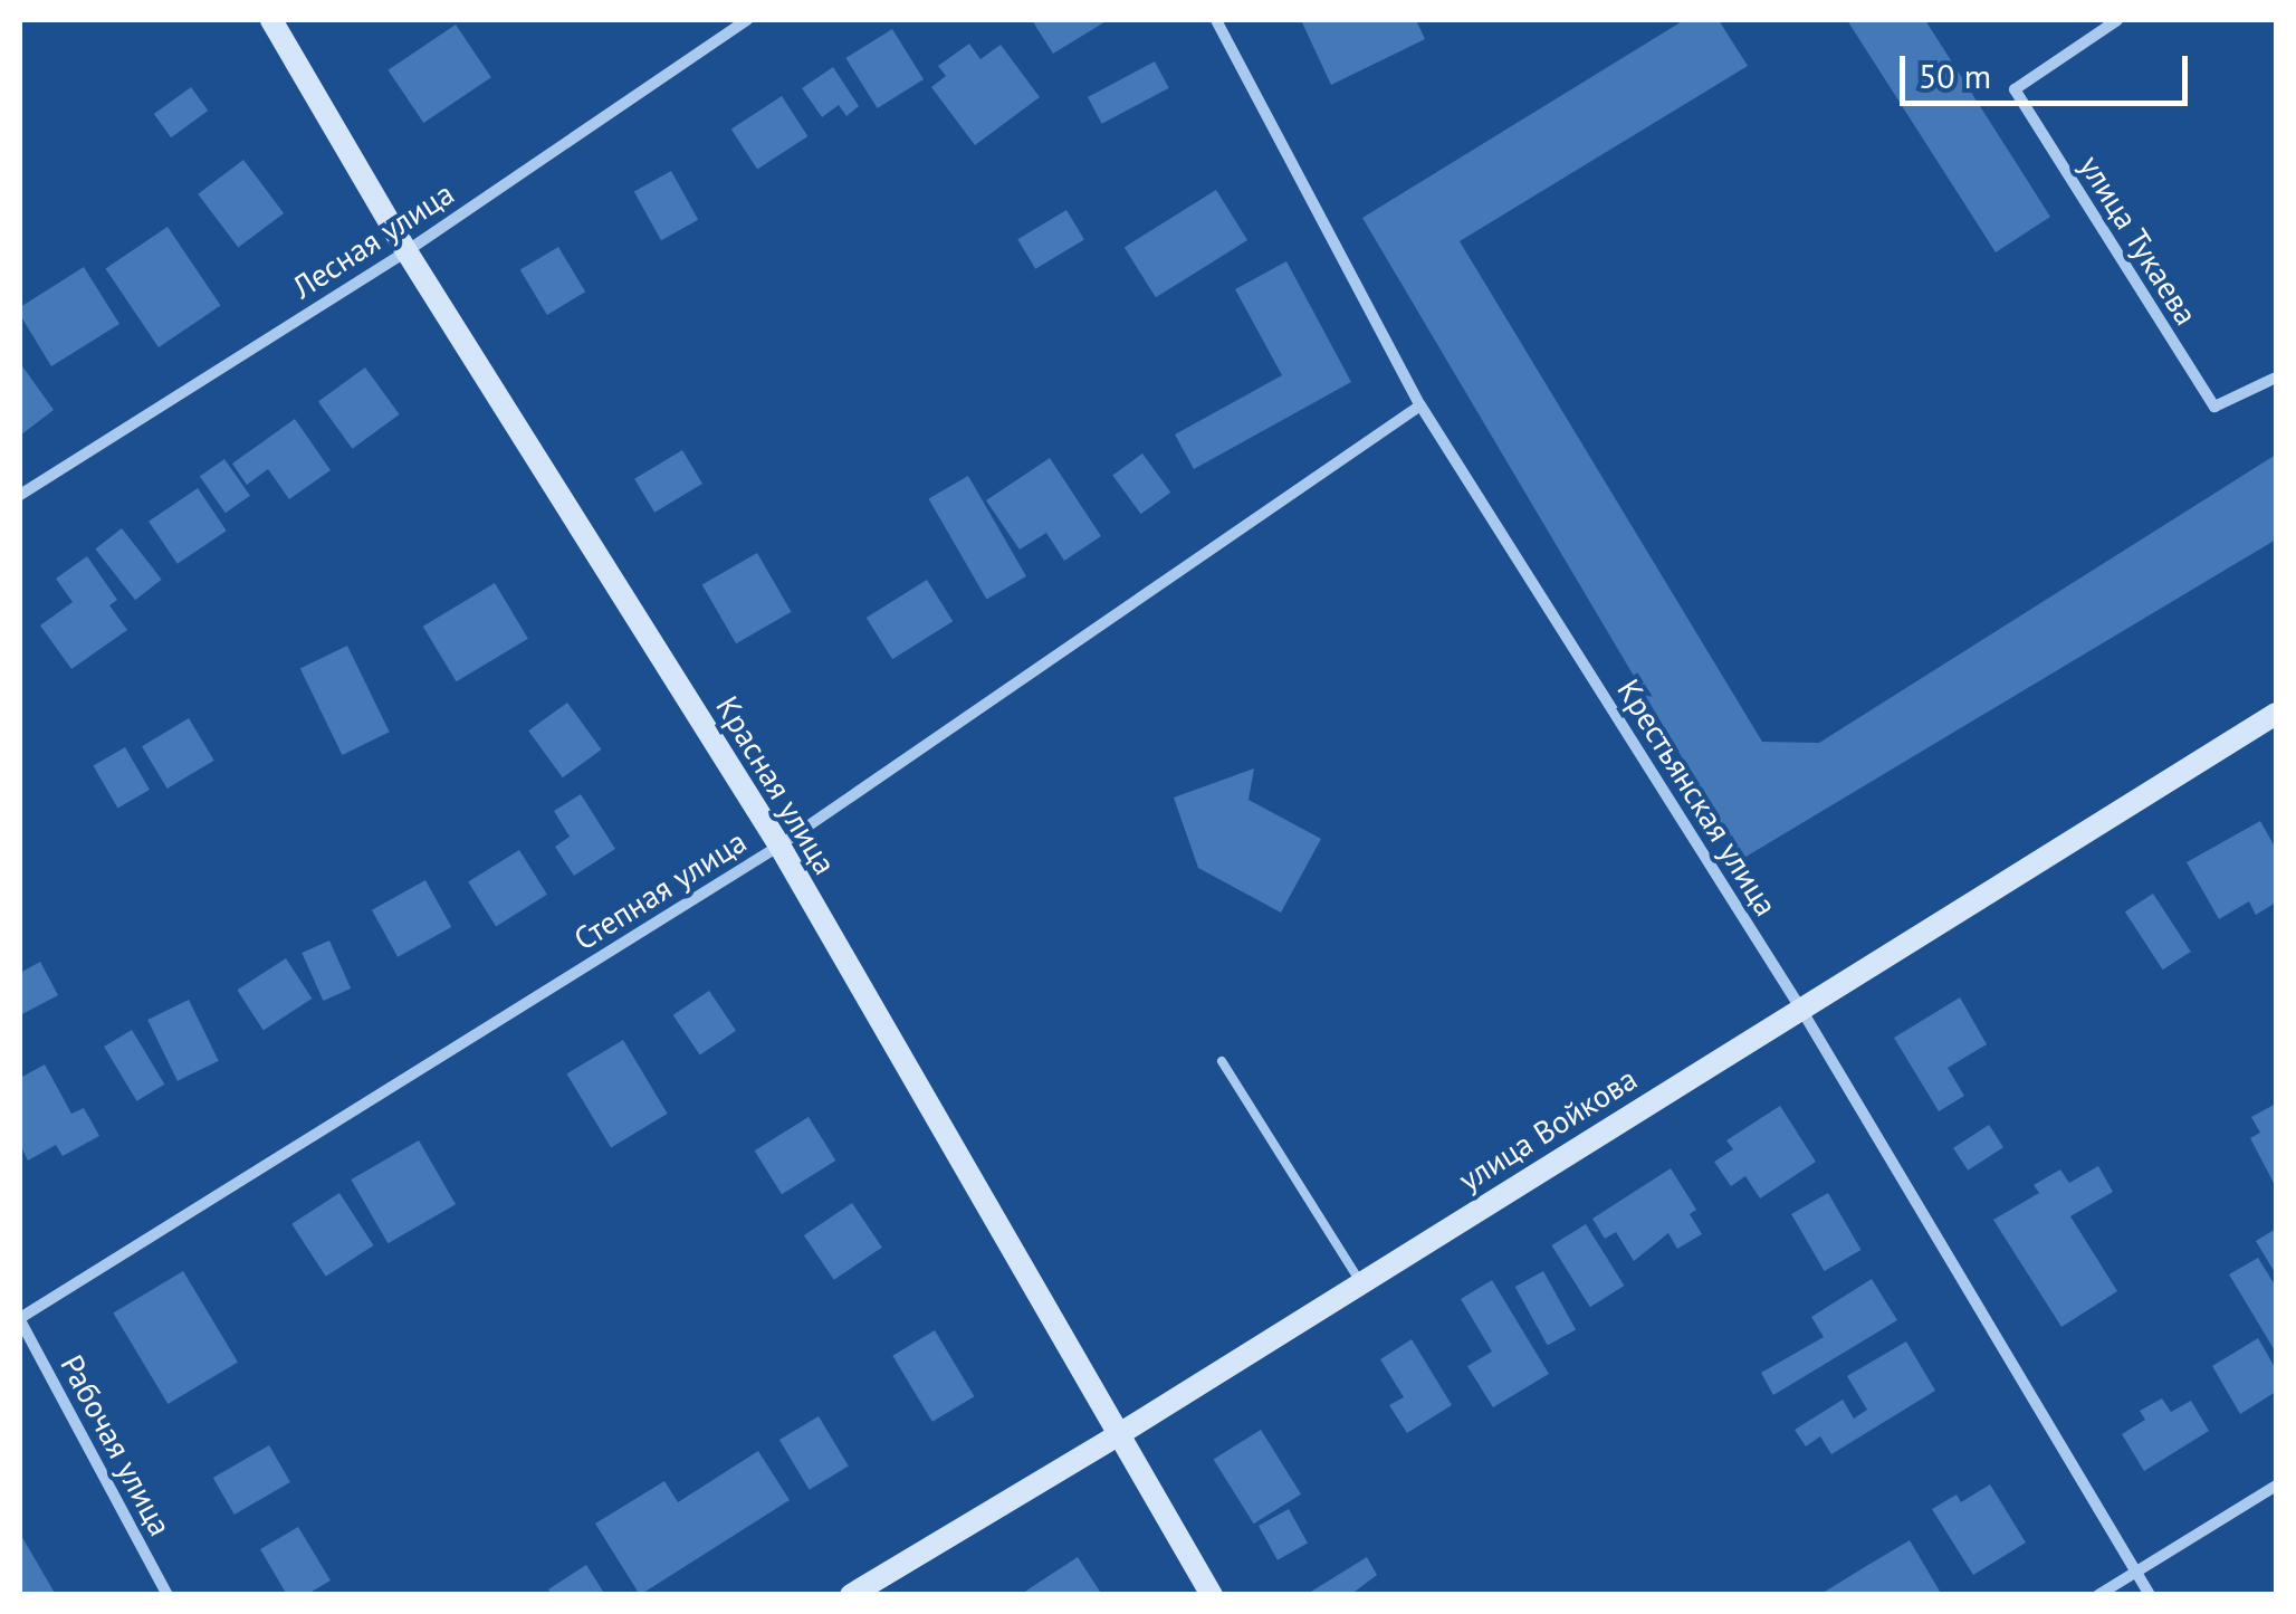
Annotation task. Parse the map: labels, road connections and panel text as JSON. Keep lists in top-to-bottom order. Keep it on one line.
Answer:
{"streets":{"street":["Лесная улица","улица Тукаева","Красная улица","Крестьянская улица","Степная улица","улица Войкова","Рабочая улица"]},"crossings":[["Лесная улица","Красная улица"],["Красная улица","Степная улица"],["Красная улица","улица Войкова"],["Крестьянская улица","Степная улица"],["Крестьянская улица","улица Войкова"],["Степная улица","Рабочая улица"]],"scale_bar":"50 m"}
